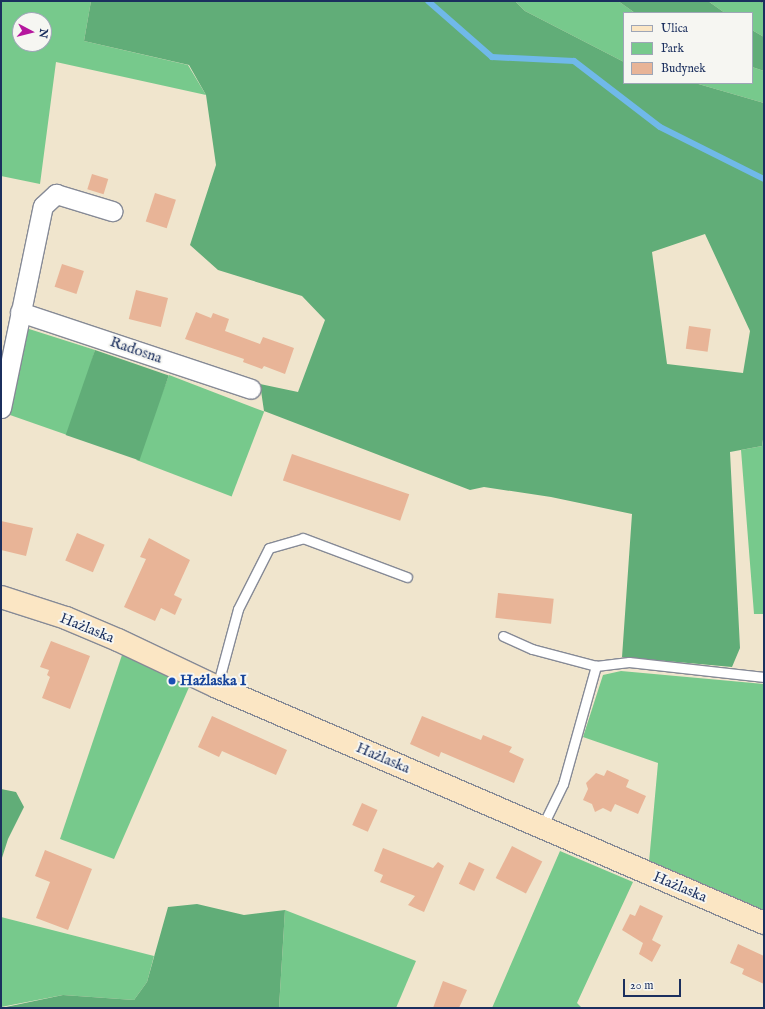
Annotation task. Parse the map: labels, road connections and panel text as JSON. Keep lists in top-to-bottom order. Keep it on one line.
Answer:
{"streets":{"street":["Radosna","Hażlaska"]},"places":["Hażlaska I"],"legend":["Ulica","Park","Budynek"],"scale_bar":"20 m","north":"right"}
